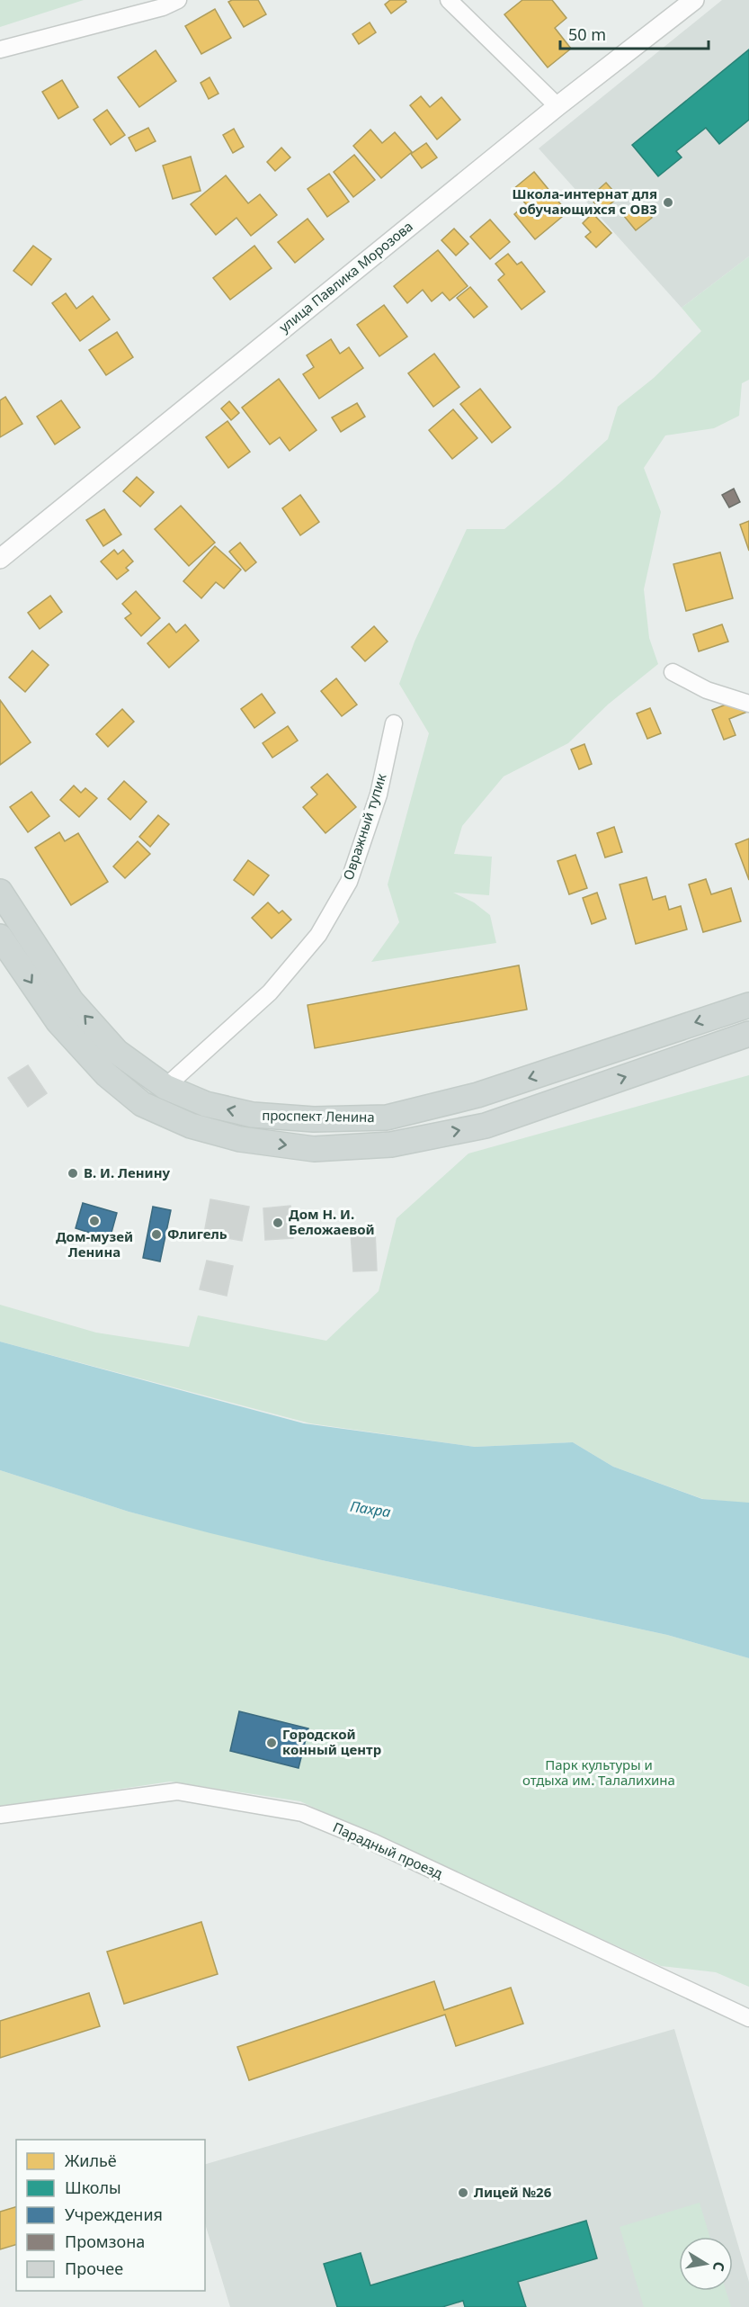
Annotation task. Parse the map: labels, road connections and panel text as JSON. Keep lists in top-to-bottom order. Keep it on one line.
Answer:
{"streets":{"main road":["проспект Ленина"],"street":["улица Павлика Морозова","Овражный тупик","Парадный проезд"]},"crossings":[["Овражный тупик","проспект Ленина"]],"water":["Пахра"],"parks":["Парк культуры и отдыха им. Талалихина"],"places":["Школа-интернат для обучающихся с ОВЗ","В. И. Ленину","Дом-музей Ленина","Дом Н. И. Беложаевой","Флигель","Городской конный центр","Лицей №26"],"legend":["Жильё","Школы","Учреждения","Промзона","Прочее"],"scale_bar":"50 m","north":"right"}
